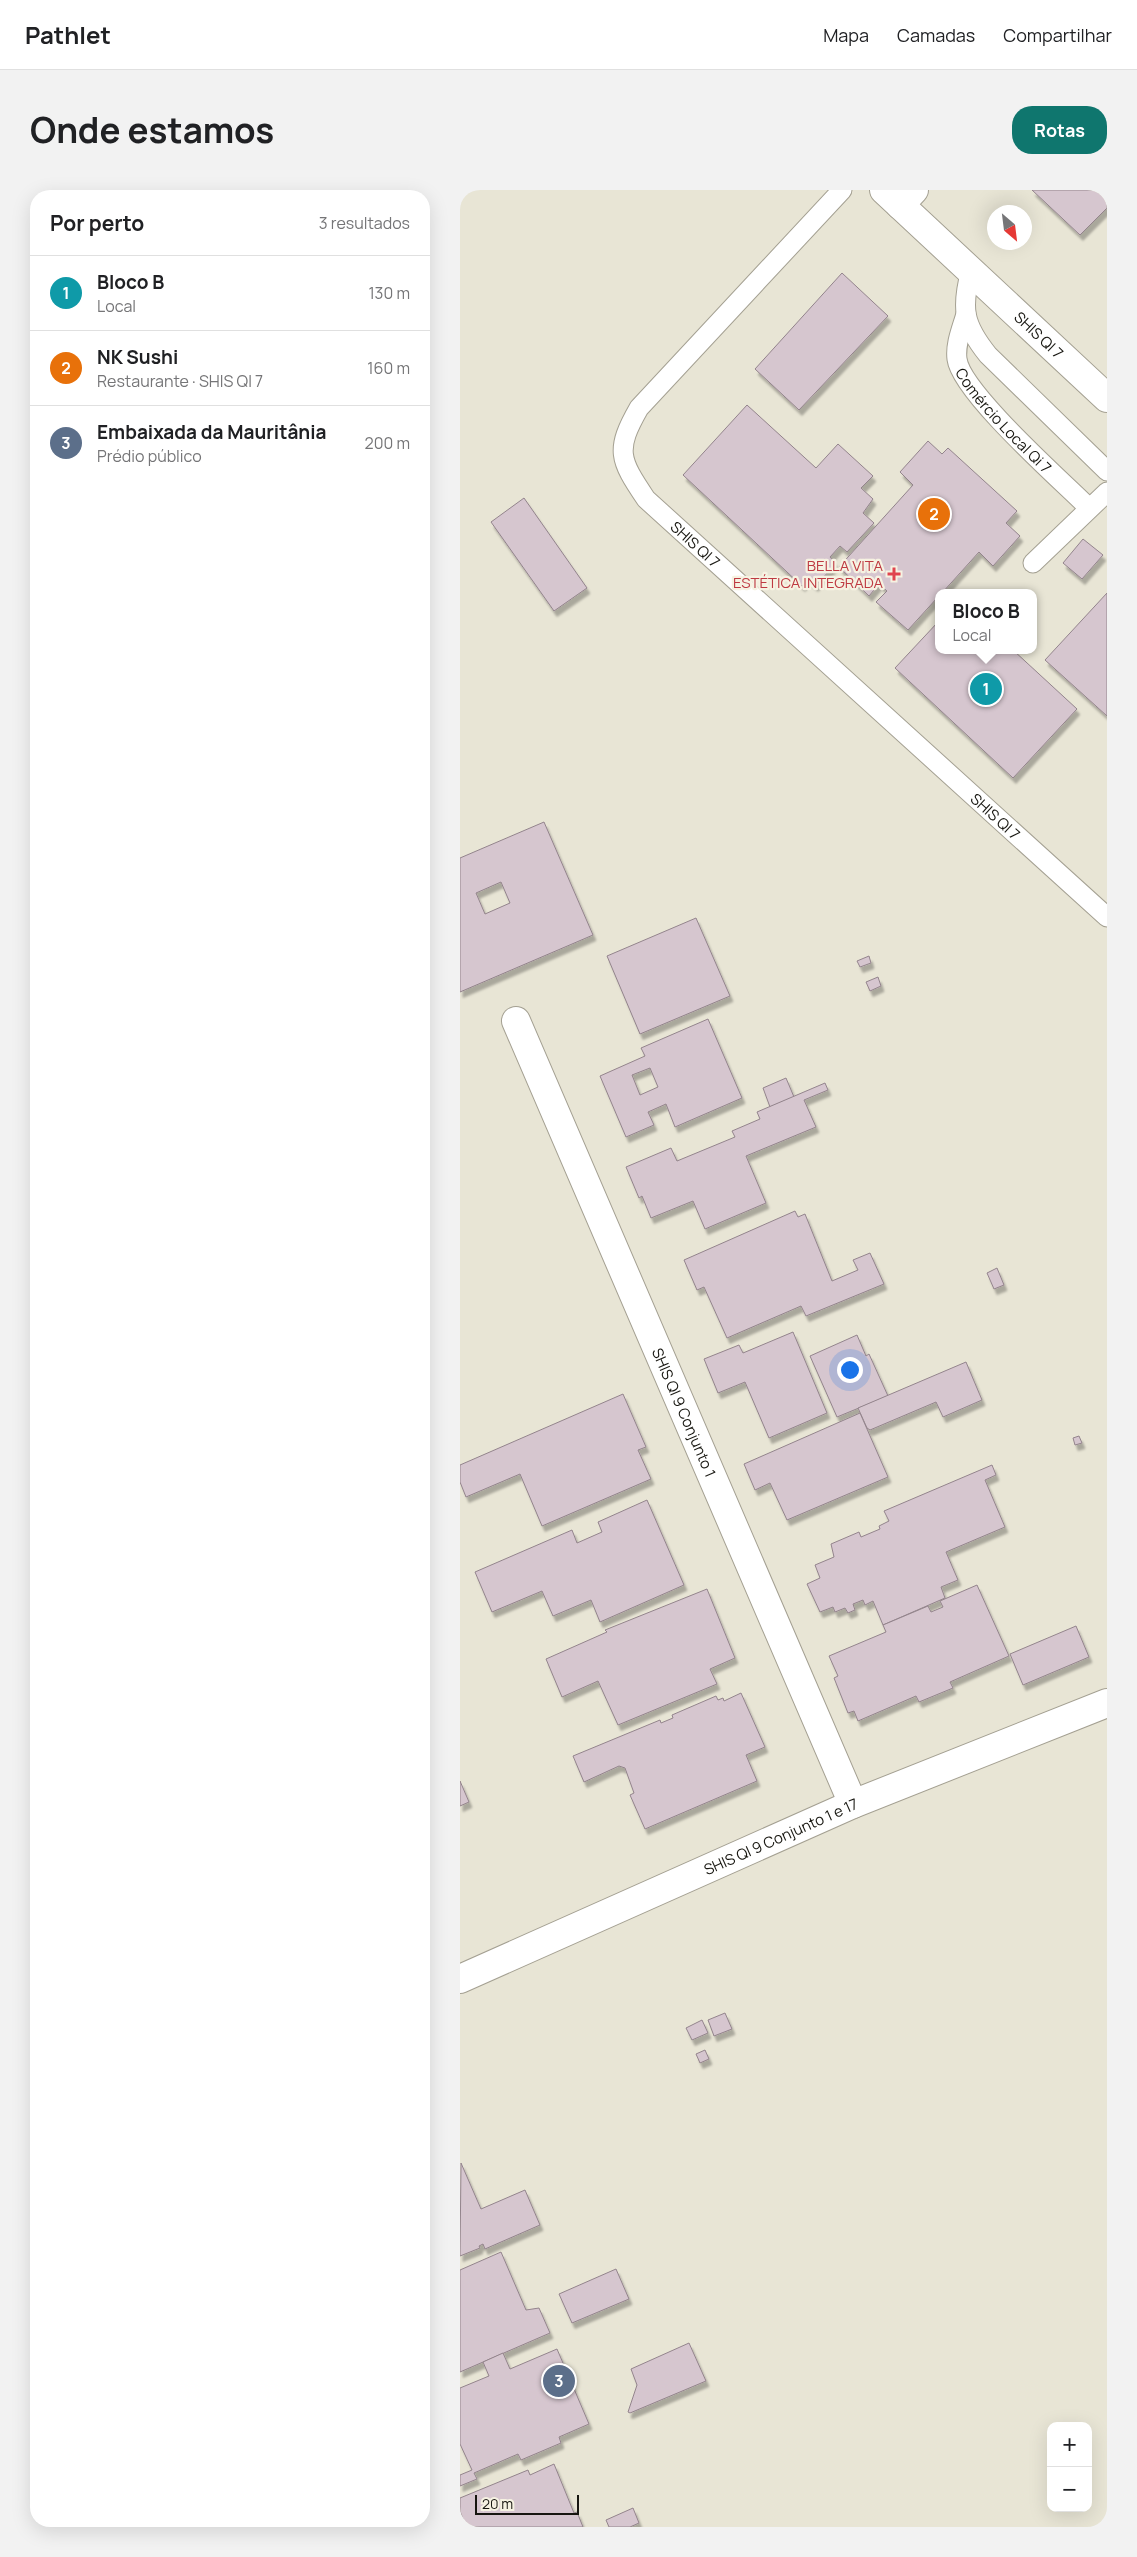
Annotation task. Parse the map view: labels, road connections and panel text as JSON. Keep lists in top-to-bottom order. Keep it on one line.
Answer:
{"streets":{"street":["SHIS QI 7","SHIS QI 9 Conjunto 1","SHIS QI 9 Conjunto 1 e 17"],"lane":["Comércio Local Qi 7"]},"crossings":[["SHIS QI 7","Comércio Local Qi 7"],["SHIS QI 9 Conjunto 1","SHIS QI 9 Conjunto 1 e 17"]],"places":{"health":["BELLA VITA ESTÉTICA INTEGRADA"]},"scale_bar":"20 m","north":"bottom right","page":{"header":"Pathlet","nav":["Mapa","Camadas","Compartilhar"],"title":"Onde estamos","buttons":"Rotas","heading":["Por perto","3 resultados"],"list":[{"mark":"1","name":"Bloco B","note":"Local","value":"130 m"},{"mark":"2","name":"NK Sushi","note":"Restaurante · SHIS QI 7","value":"160 m"},{"mark":"3","name":"Embaixada da Mauritânia","note":"Prédio público","value":"200 m"}],"pins":["2","1","3"],"popup":["Bloco B","Local"],"map_buttons":["+","−"],"scale":"20 m"}}
